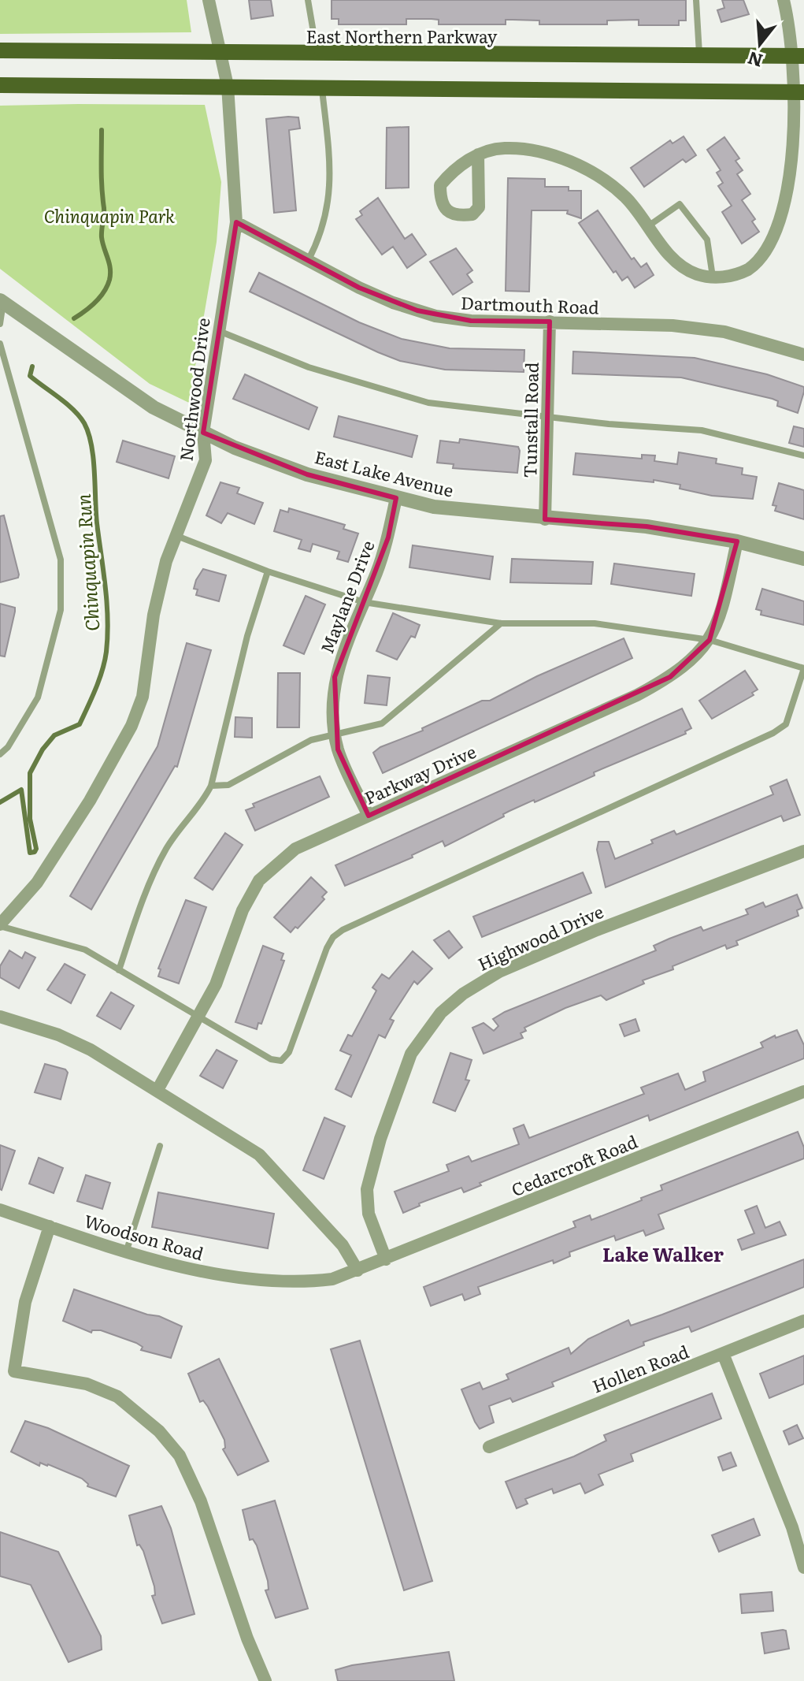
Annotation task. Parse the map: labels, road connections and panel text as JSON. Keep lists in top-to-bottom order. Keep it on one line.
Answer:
{"streets":{"main road":["East Northern Parkway"],"street":["Dartmouth Road","Northwood Drive","Tunstall Road","East Lake Avenue","Maylane Drive","Parkway Drive","Highwood Drive","Cedarcroft Road","Woodson Road","Hollen Road"]},"crossings":[["East Northern Parkway","Northwood Drive"],["Dartmouth Road","Northwood Drive"],["Dartmouth Road","Tunstall Road"],["Northwood Drive","East Lake Avenue"],["Tunstall Road","East Lake Avenue"],["East Lake Avenue","Maylane Drive"],["East Lake Avenue","Parkway Drive"],["Maylane Drive","Parkway Drive"],["Highwood Drive","Cedarcroft Road"],["Cedarcroft Road","Woodson Road"]],"districts":["Lake Walker"],"water":["Chinquapin Run"],"parks":["Chinquapin Park"],"north":"bottom"}
